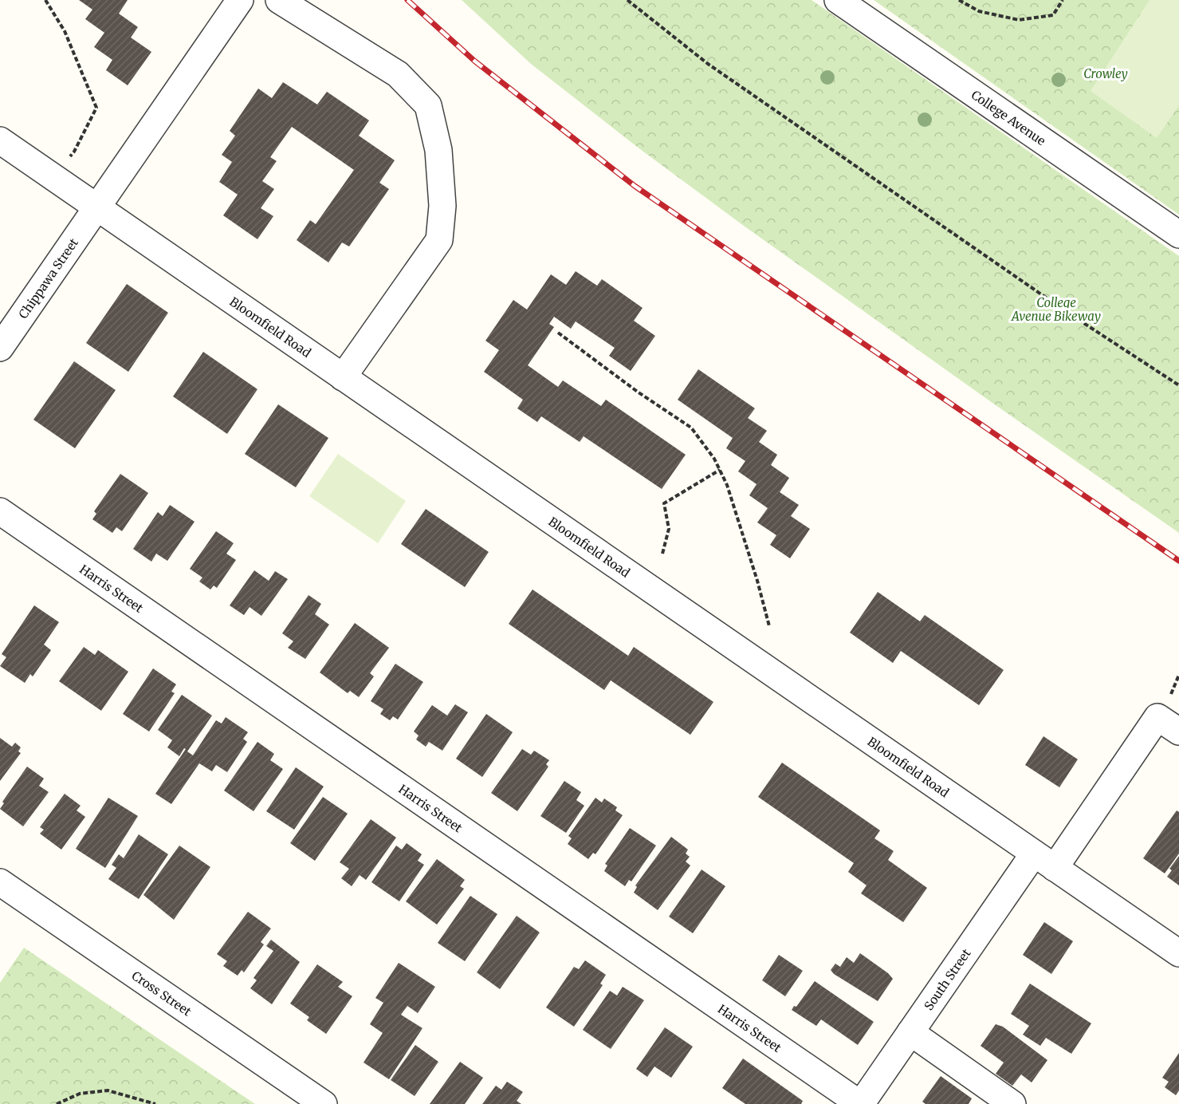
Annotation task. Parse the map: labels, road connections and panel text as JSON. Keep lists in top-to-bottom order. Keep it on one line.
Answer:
{"streets":{"street":["College Avenue","Chippawa Street","Bloomfield Road","Harris Street","South Street","Cross Street"]},"crossings":[["Chippawa Street","Bloomfield Road"],["Bloomfield Road","South Street"],["Harris Street","South Street"]],"parks":["Crowley","College Avenue Bikeway"]}
